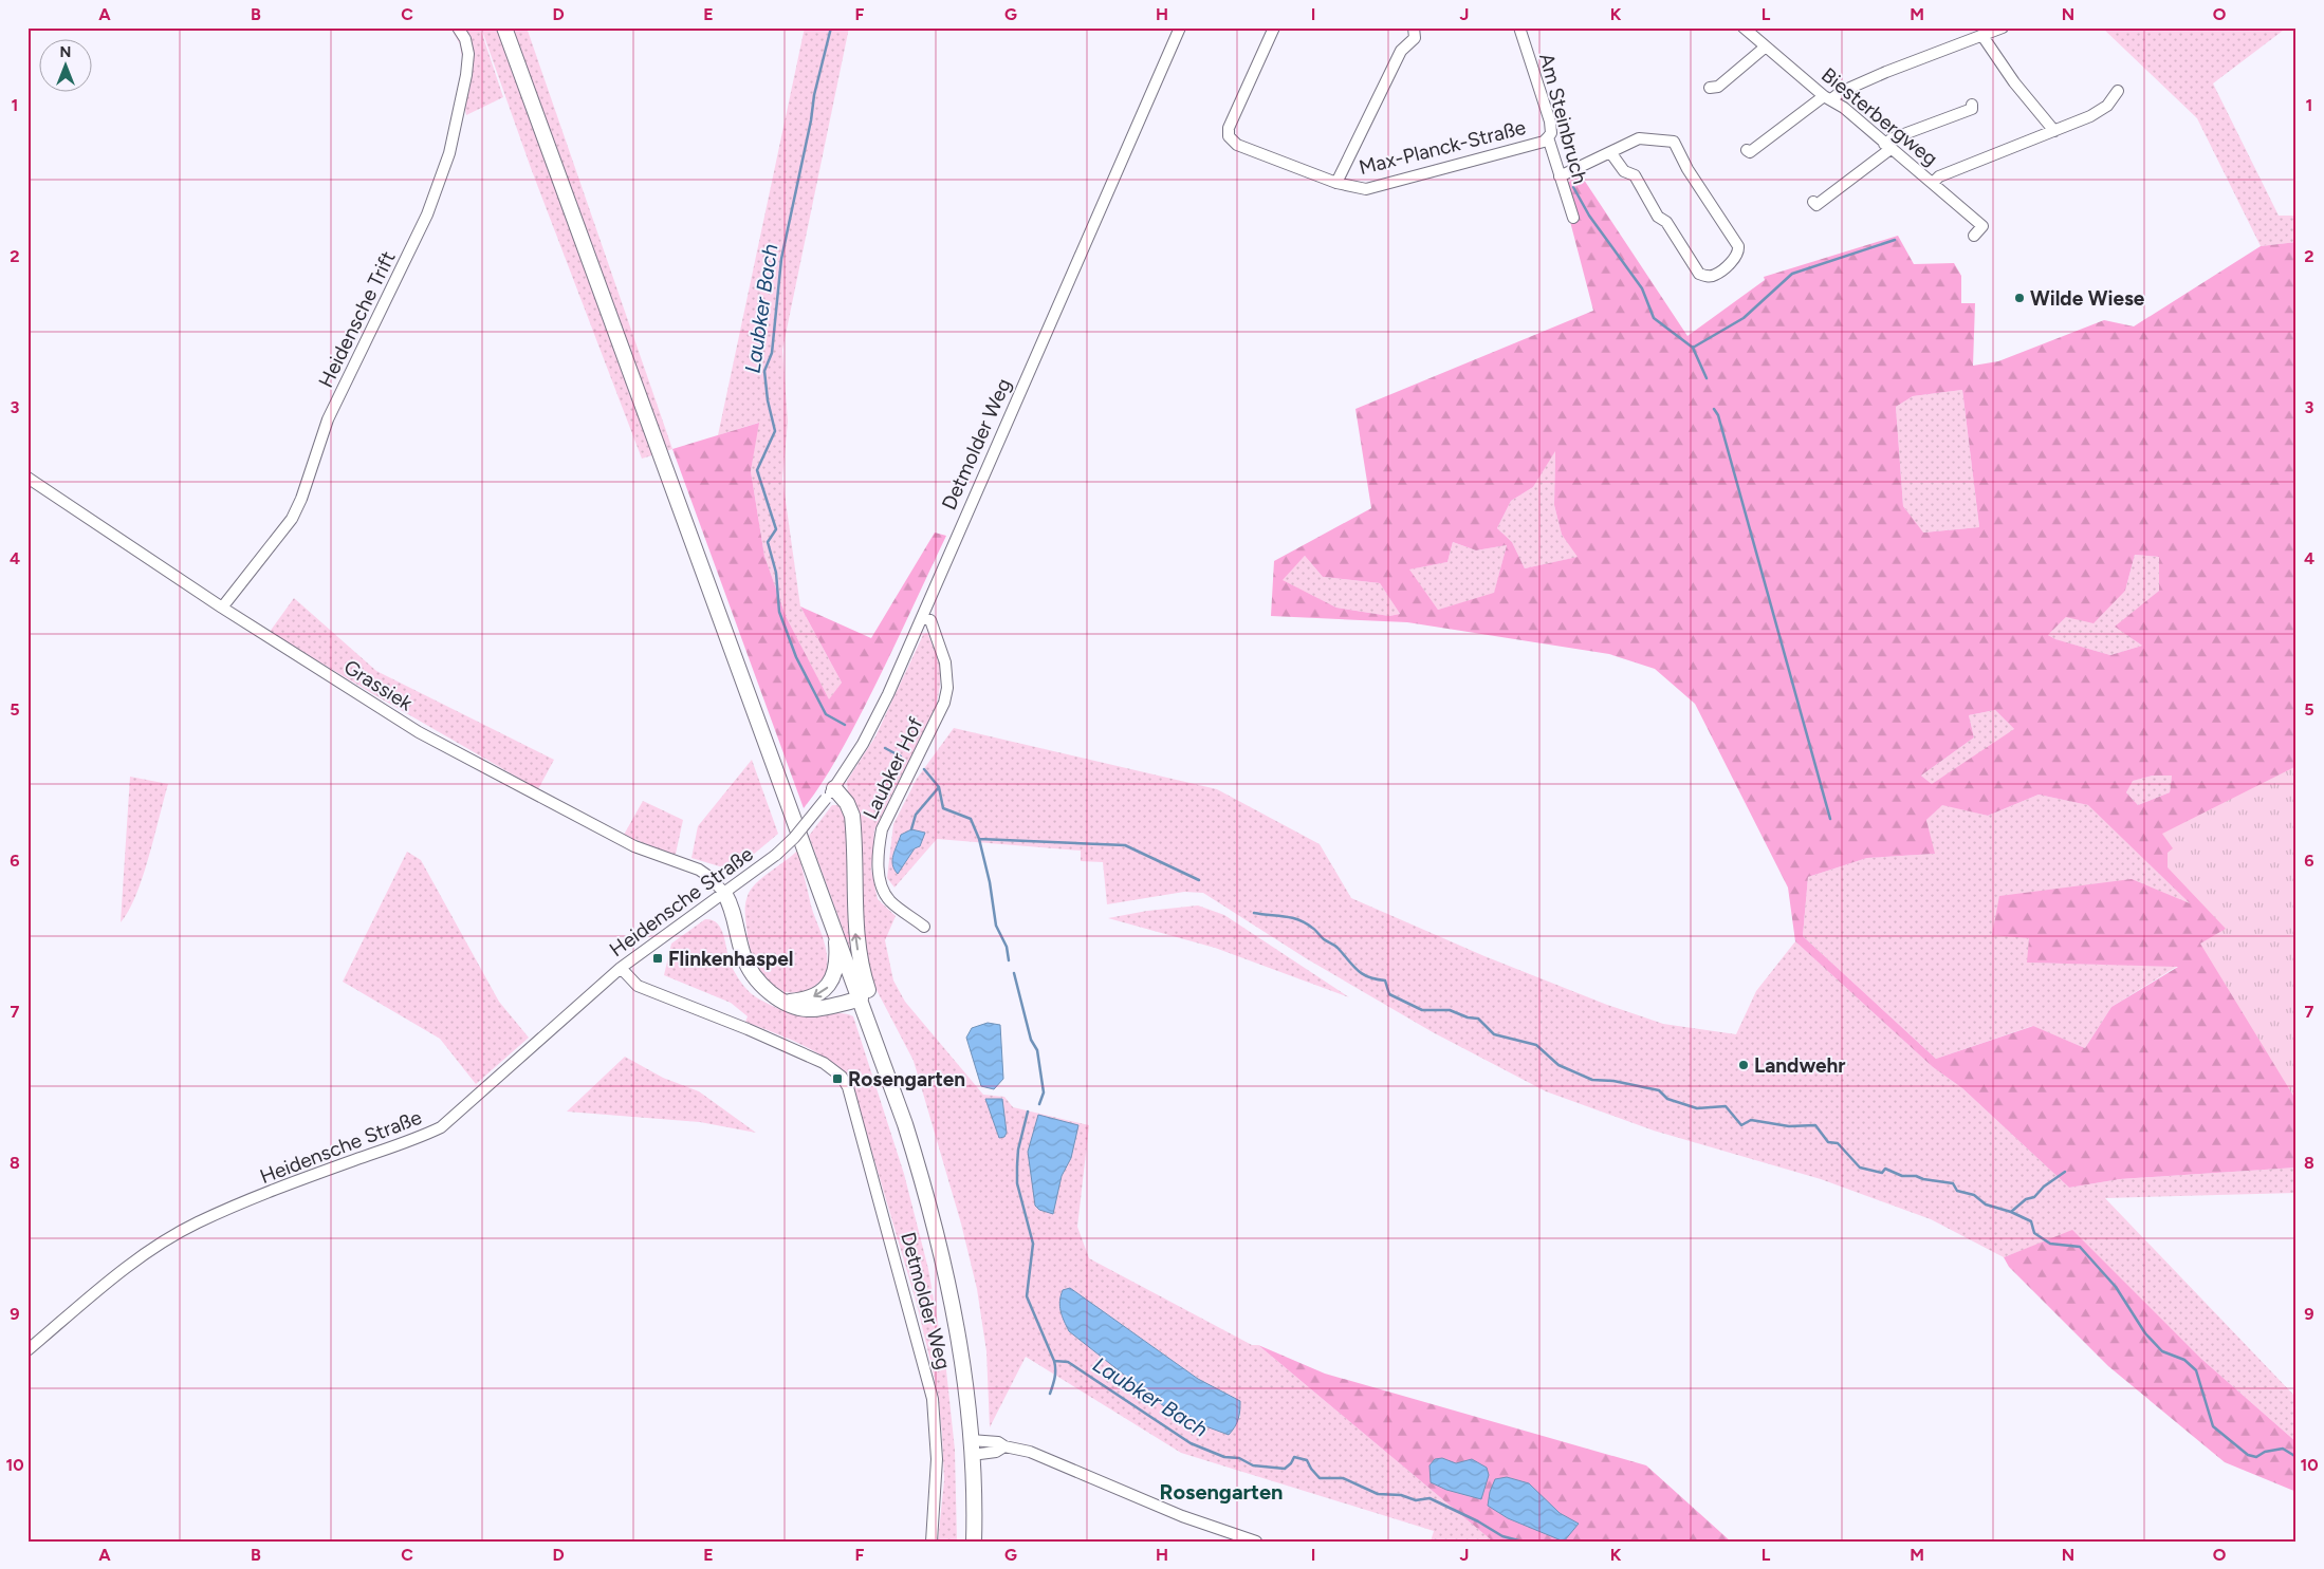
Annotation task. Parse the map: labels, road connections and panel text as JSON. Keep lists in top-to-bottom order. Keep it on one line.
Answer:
{"streets":{"main road":["Detmolder Weg"],"street":["Biesterbergweg","Am Steinbruch","Max-Planck-Straße","Heidensche Trift","Grassiek","Laubker Hof","Heidensche Straße"]},"crossings":[["Am Steinbruch","Max-Planck-Straße"],["Heidensche Trift","Grassiek"],["Detmolder Weg","Laubker Hof"],["Detmolder Weg","Heidensche Straße"],["Grassiek","Heidensche Straße"]],"districts":["Rosengarten"],"water":["Laubker Bach"],"places":{"other":["Wilde Wiese","Landwehr"],"transit":["Flinkenhaspel","Rosengarten"]},"north":"top","grid":{"columns":["A","B","C","D","E","F","G","H","I","J","K","L","M","N","O"],"rows":["1","2","3","4","5","6","7","8","9","10"]}}
